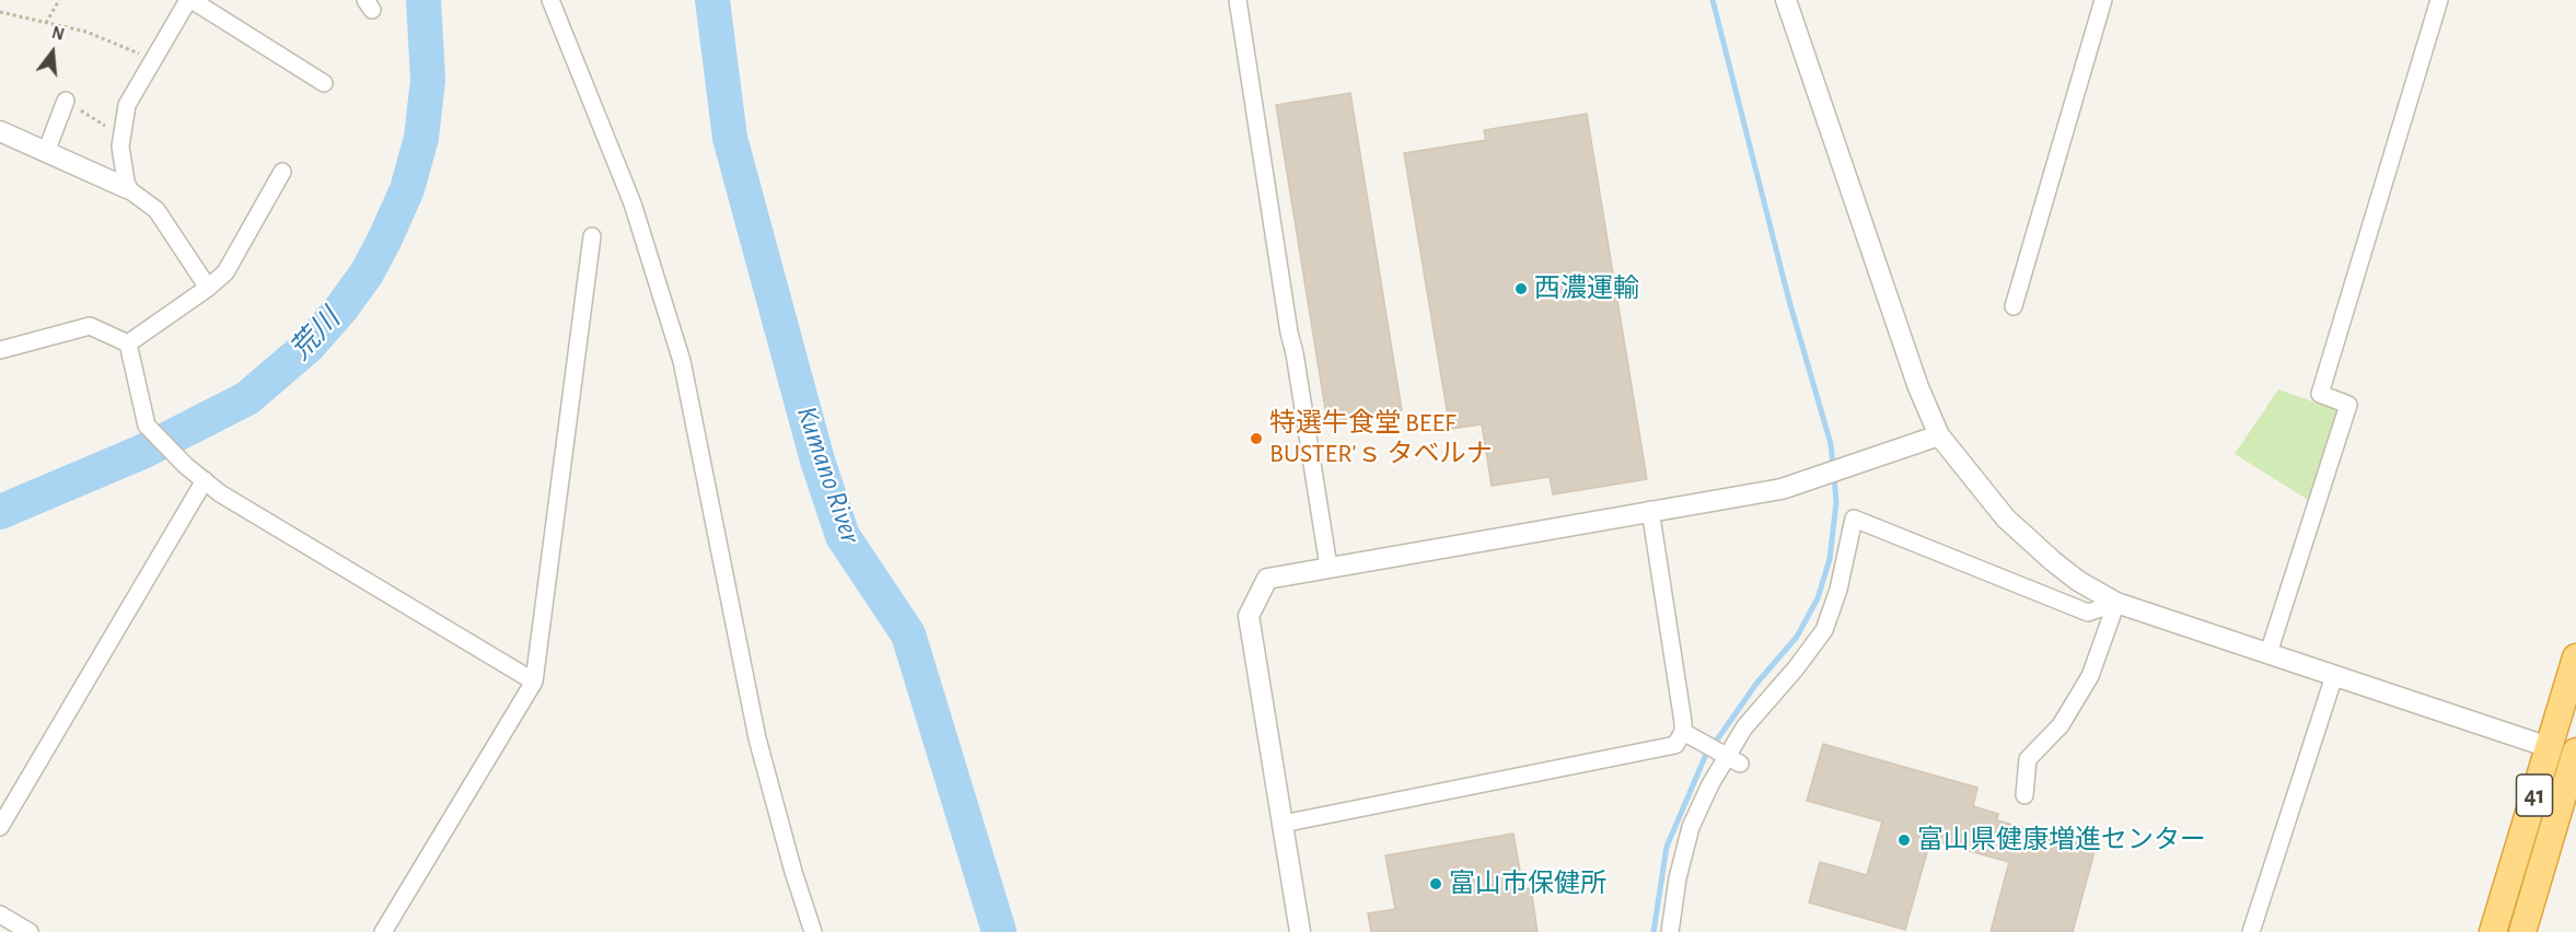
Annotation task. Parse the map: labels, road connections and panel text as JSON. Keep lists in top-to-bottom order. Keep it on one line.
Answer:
{"streets":{"highway":["41"]},"water":["荒川","Kumano River"],"places":["西濃運輸","特選牛食堂 BEEF BUSTER'ｓ タベルナ","富山県健康増進センター","富山市保健所"],"north":"top"}
